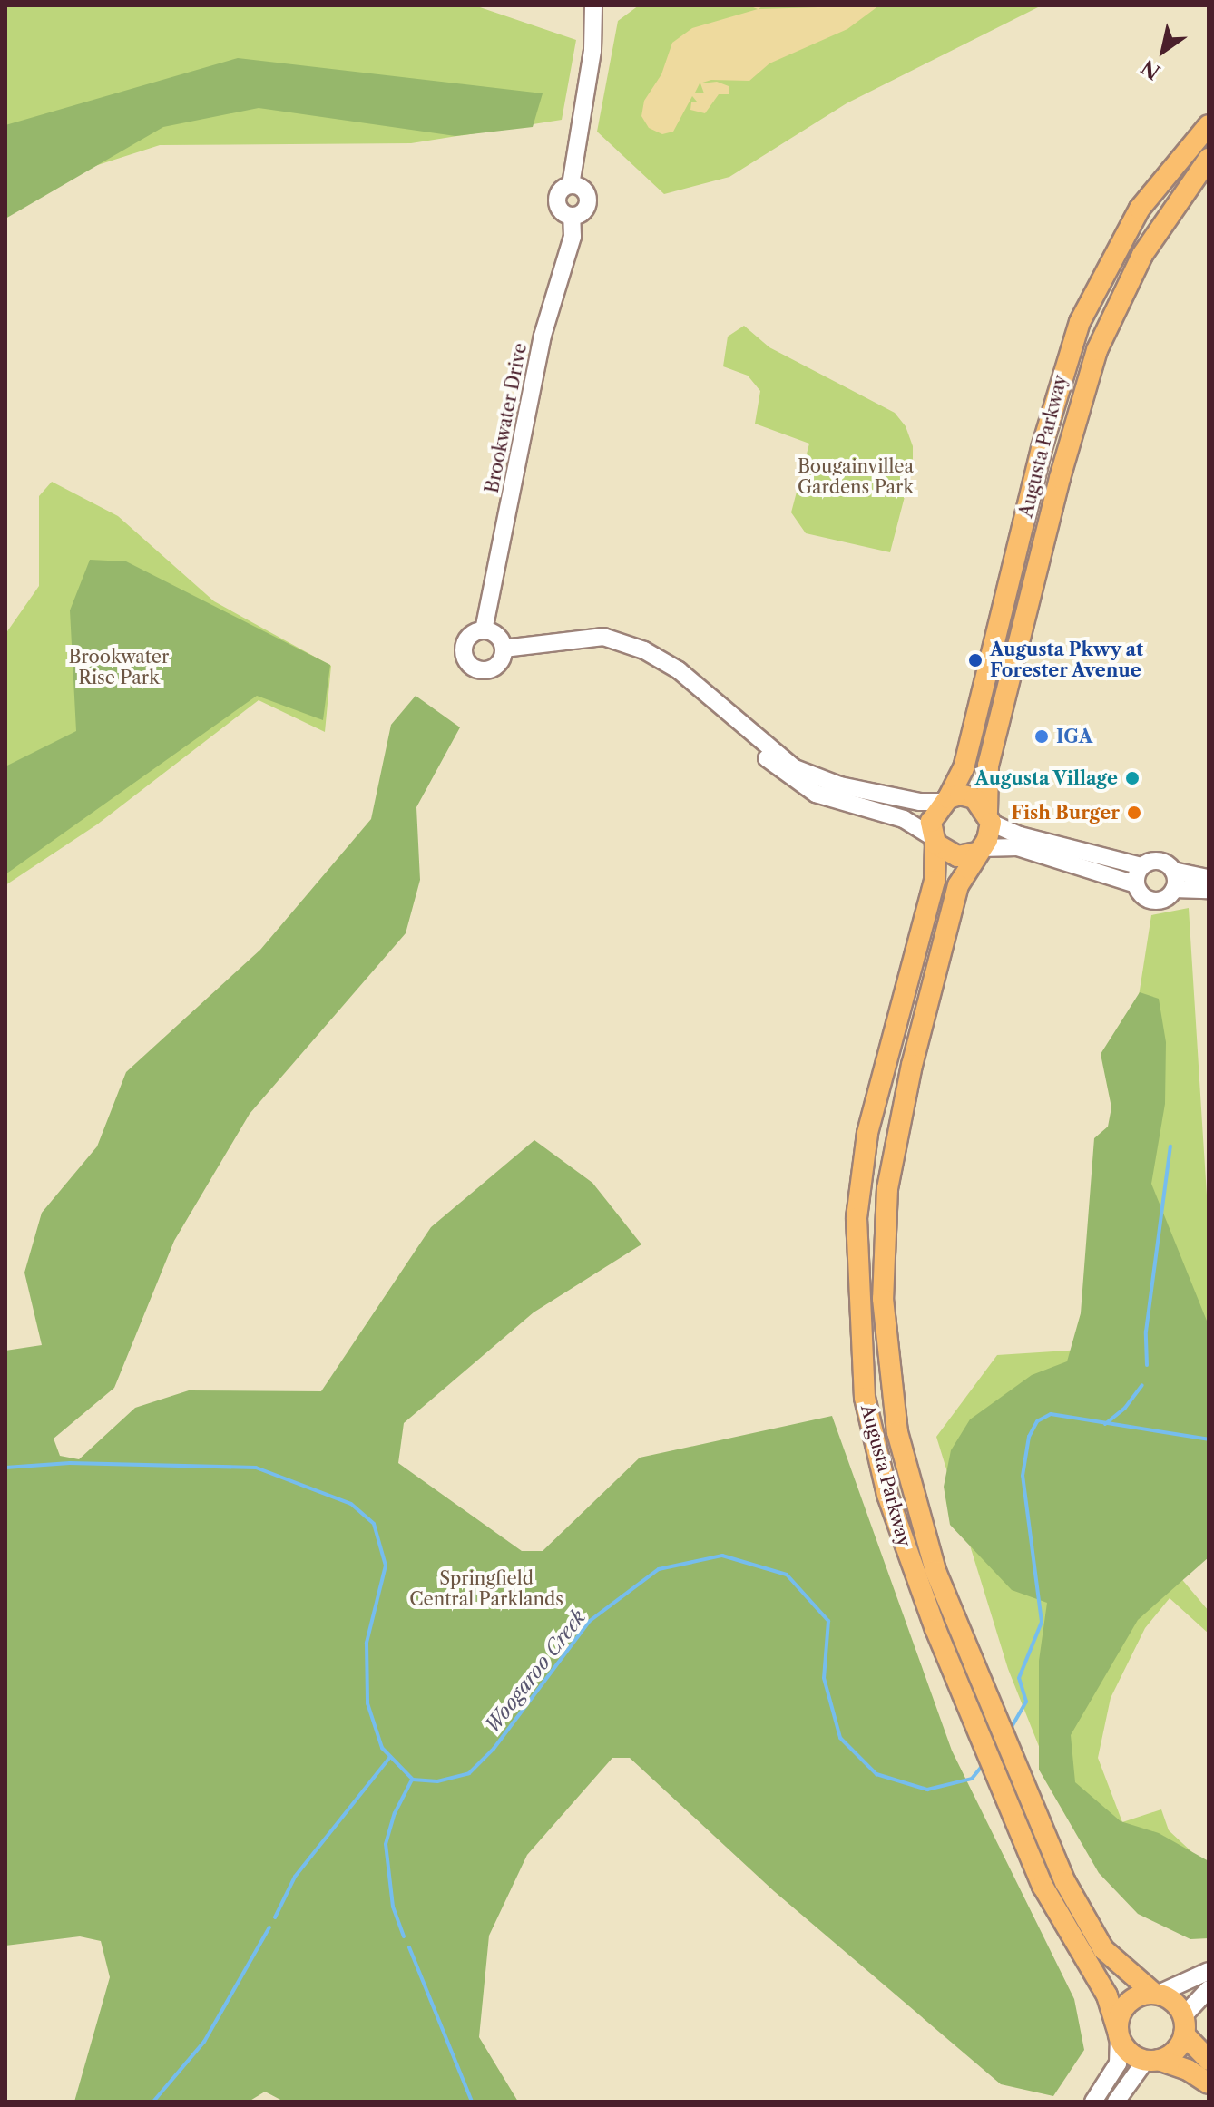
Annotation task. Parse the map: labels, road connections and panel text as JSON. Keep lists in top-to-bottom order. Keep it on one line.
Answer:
{"streets":{"main road":["Augusta Parkway"],"street":["Brookwater Drive"]},"water":["Woogaroo Creek"],"parks":["Bougainvillea Gardens Park","Brookwater Rise Park","Springfield Central Parklands"],"places":["Augusta Pkwy at Forester Avenue","IGA","Augusta Village","Fish Burger"],"north":"bottom left"}
